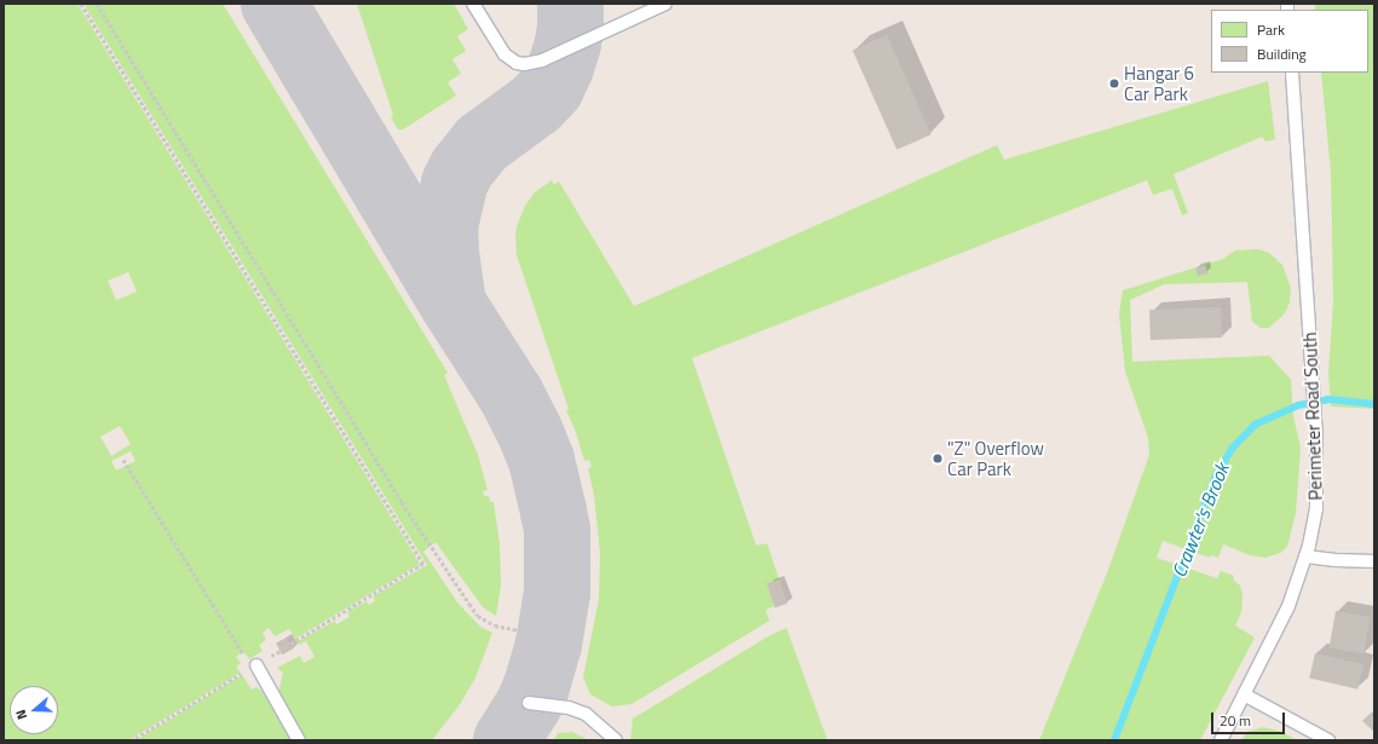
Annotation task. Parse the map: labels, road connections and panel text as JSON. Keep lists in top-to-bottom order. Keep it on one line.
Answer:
{"streets":{"lane":["Perimeter Road South"]},"water":["Crawter's Brook"],"places":["Hangar 6 Car Park","\"Z\" Overflow Car Park"],"legend":["Park","Building"],"scale_bar":"20 m","north":"left"}
